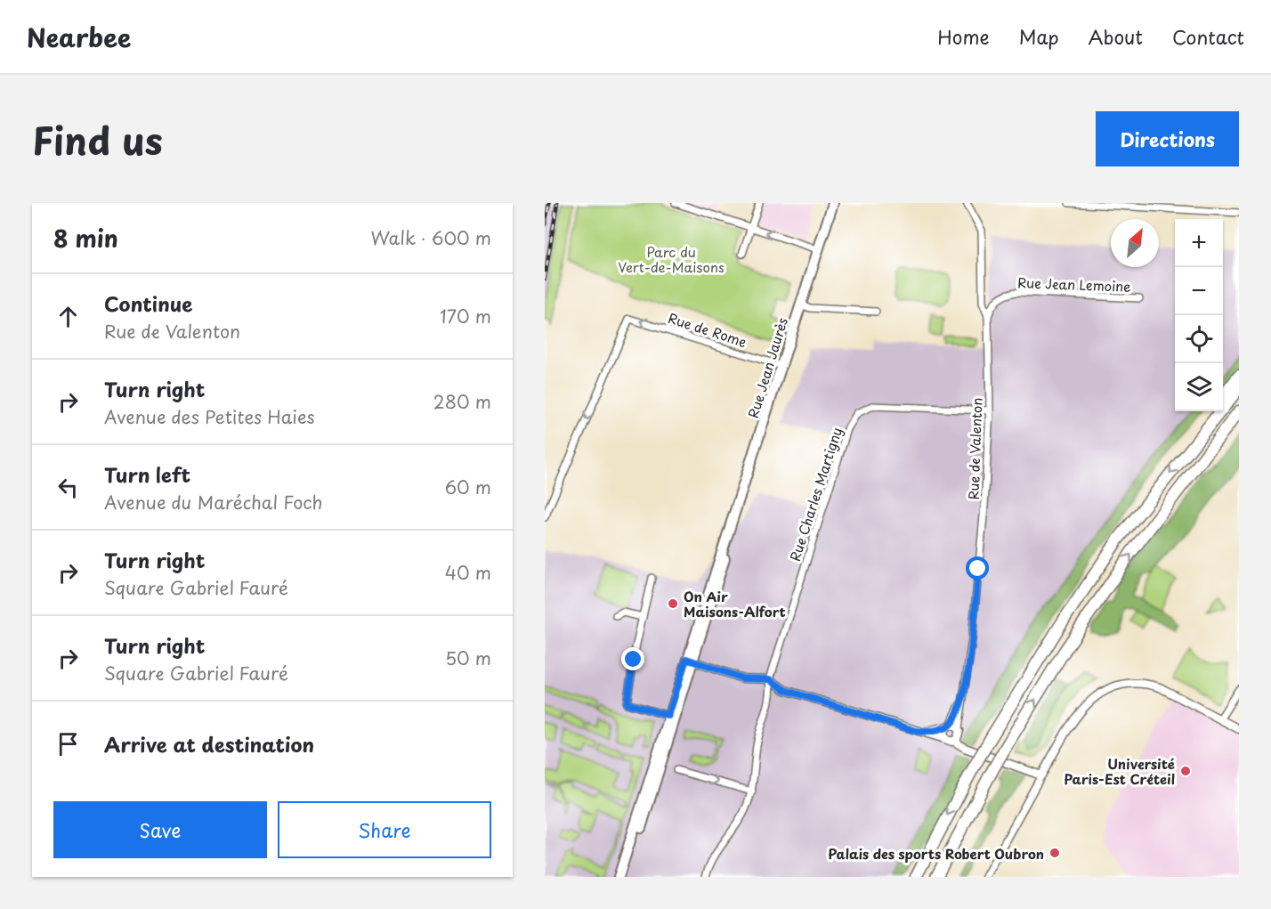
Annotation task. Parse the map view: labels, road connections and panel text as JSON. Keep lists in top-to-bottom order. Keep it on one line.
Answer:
{"streets":{"main road":["Rue Jean Jaurès"],"street":["Rue Jean Lemoine","Rue de Rome","Rue de Valenton","Rue Charles Martigny"]},"crossings":[["Rue Jean Lemoine","Rue de Valenton"],["Rue de Rome","Rue Jean Jaurès"],["Rue de Valenton","Rue Charles Martigny"]],"parks":["Parc du Vert-de-Maisons"],"places":["On Air Maisons-Alfort","Université Paris-Est Créteil","Palais des sports Robert Oubron"],"north":"top right","page":{"header":"Nearbee","nav":["Home","Map","About","Contact"],"title":"Find us","buttons":["Directions",["Save","Share"]],"heading":["8 min","Walk · 600 m"],"map_buttons":["+","−"],"list":[["Continue","Rue de Valenton","170 m"],["Turn right","Avenue des Petites Haies","280 m"],["Turn left","Avenue du Maréchal Foch","60 m"],["Turn right","Square Gabriel Fauré","40 m"],["Turn right","Square Gabriel Fauré","50 m"],"Arrive at destination"]}}
